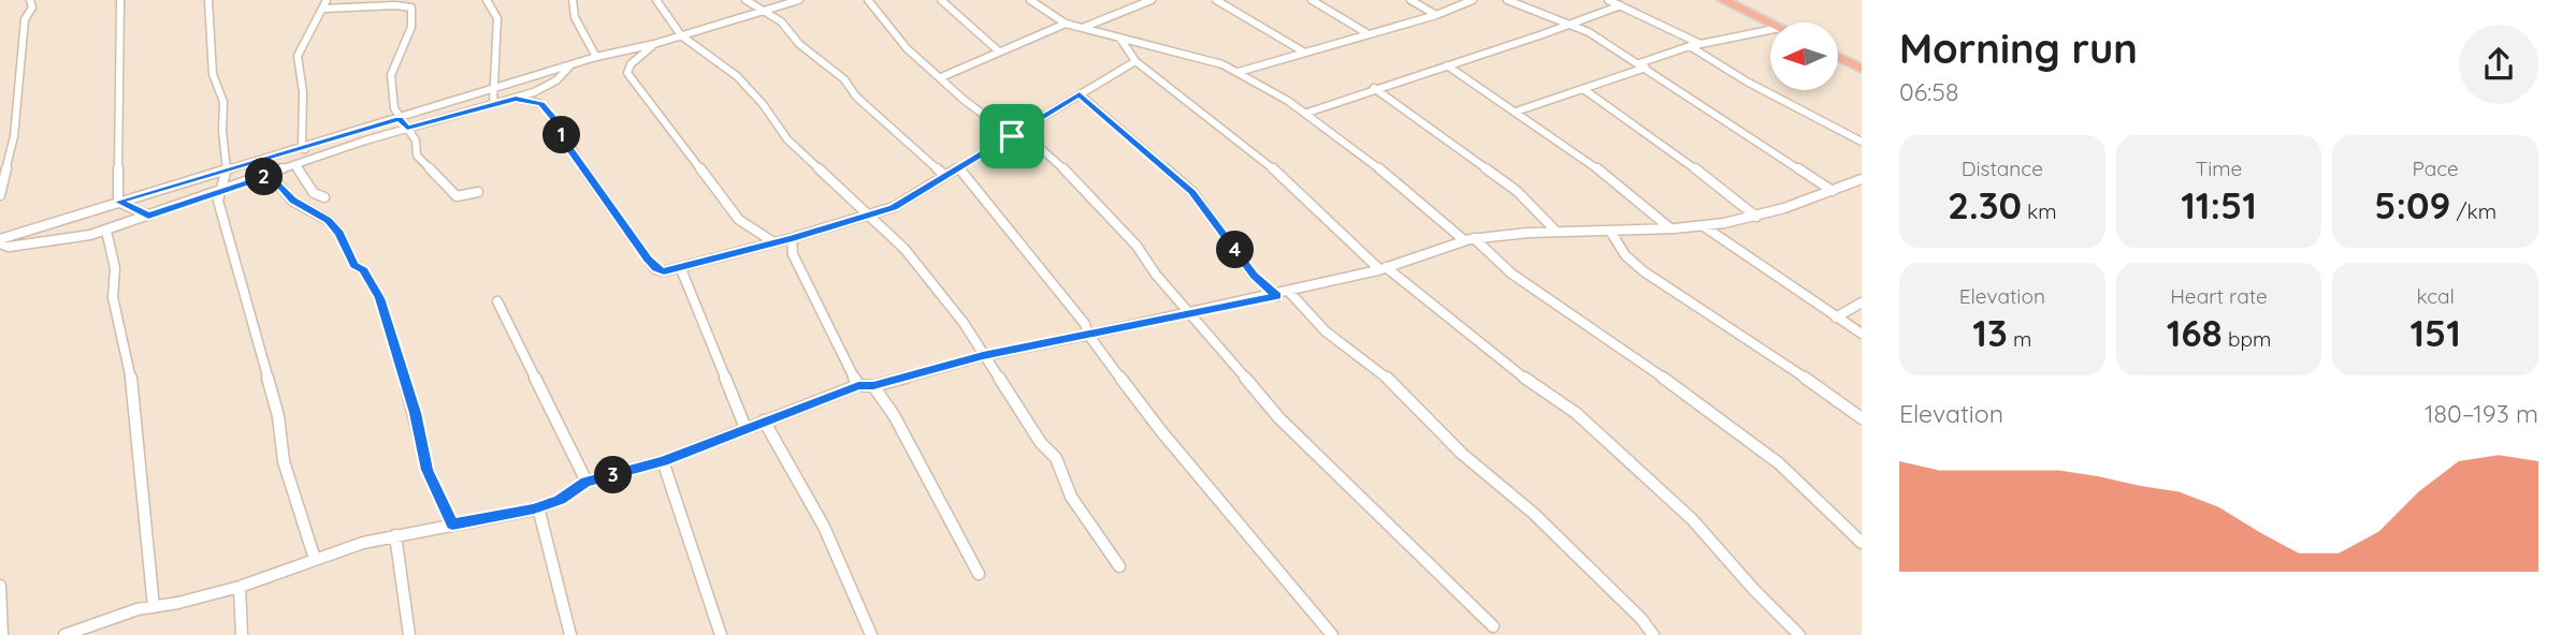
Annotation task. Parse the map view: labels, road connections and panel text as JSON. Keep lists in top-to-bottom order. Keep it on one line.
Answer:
{"north":"left","page":{"heading":["Morning run","06:58"],"pins":["1","2","4","3"],"stats":[["Distance","2.30 km"],["Time","11:51"],["Pace","5:09 /km"],["Elevation","13 m"],["Heart rate","168 bpm"],["kcal","151"]],"chart":["Elevation","180–193 m"]}}
